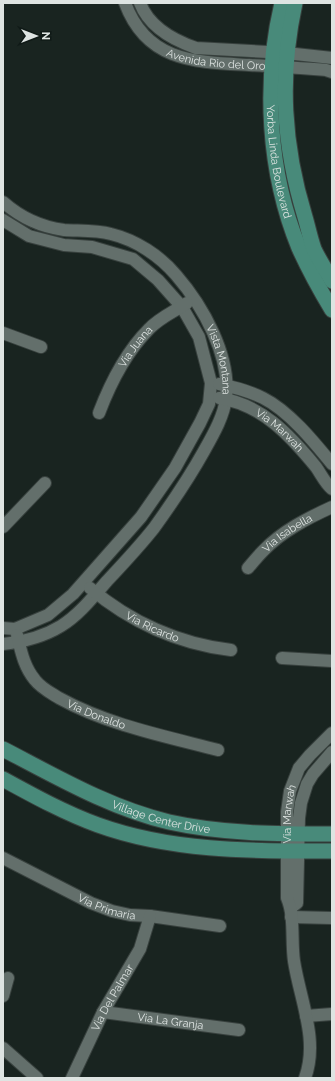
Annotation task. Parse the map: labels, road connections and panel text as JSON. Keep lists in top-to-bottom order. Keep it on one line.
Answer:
{"streets":{"main road":["Yorba Linda Boulevard","Village Center Drive"],"street":["Avenida Rio del Oro","Via Juana","Vista Montana","Via Marwah","Via Isabella","Via Ricardo","Via Donaldo","Via Primaria","Via Del Palmar","Via La Granja"]},"crossings":[["Avenida Rio del Oro","Yorba Linda Boulevard"],["Via Juana","Vista Montana"],["Vista Montana","Via Marwah"],["Vista Montana","Via Ricardo"],["Vista Montana","Via Donaldo"],["Via Marwah","Village Center Drive"],["Via Primaria","Via Del Palmar"],["Via Del Palmar","Via La Granja"]],"north":"right"}
